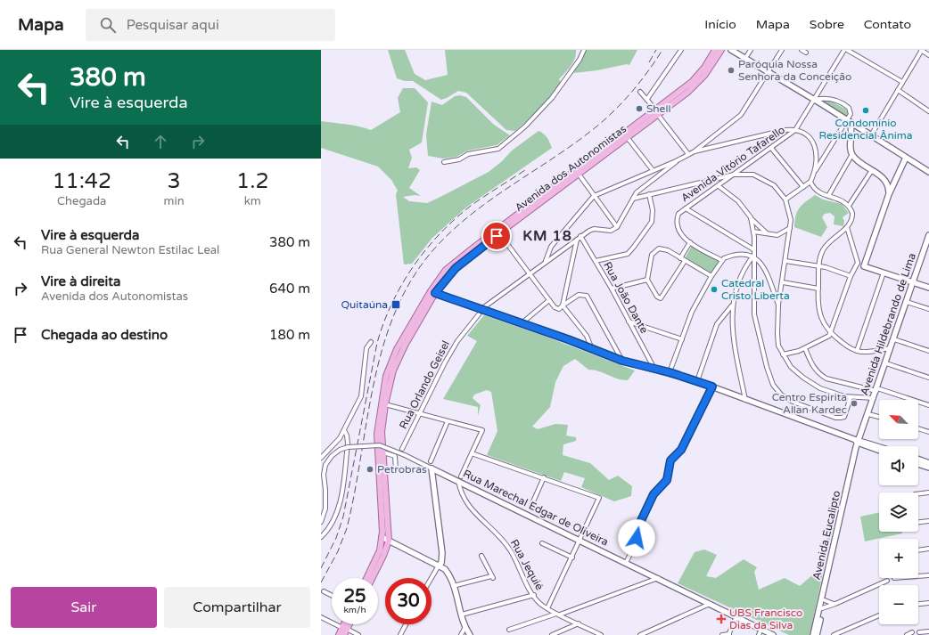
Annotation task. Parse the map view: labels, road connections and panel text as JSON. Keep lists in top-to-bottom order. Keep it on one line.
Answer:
{"streets":{"main road":["Avenida dos Autonomistas"],"street":["Avenida Vitório Tafarello","Rua João Dante","Avenida Hildebrando de Lima","Rua Orlando Geisel","Rua Marechal Edgar de Oliveira","Avenida Eucalipto","Rua Jequié"]},"crossings":[["Avenida Hildebrando de Lima","Avenida Eucalipto"],["Rua Marechal Edgar de Oliveira","Rua Jequié"]],"districts":["KM 18"],"places":{"other":["Paróquia Nossa Senhora da Conceição","Shell","Condomínio Residencial Ânima","Catedral Cristo Liberta","Centro Espirita Allan Kardec","Petrobras"],"transit":["Quitaúna"],"health":["UBS Francisco Dias da Silva"]},"north":"top left","page":{"header":"Mapa","search":"Pesquisar aqui","nav":["Início","Mapa","Sobre","Contato"],"turn":["380 m","Vire à esquerda"],"eta":["11:42","Chegada","3","min","1.2","km"],"list":[{"name":"Vire à esquerda","note":"Rua General Newton Estilac Leal","value":"380 m"},{"name":"Vire à direita","note":"Avenida dos Autonomistas","value":"640 m"},{"name":"Chegada ao destino","value":"180 m"}],"map_buttons":["+","−"],"speed":"25 km/h","limit":"30","buttons":["Sair","Compartilhar"]}}
